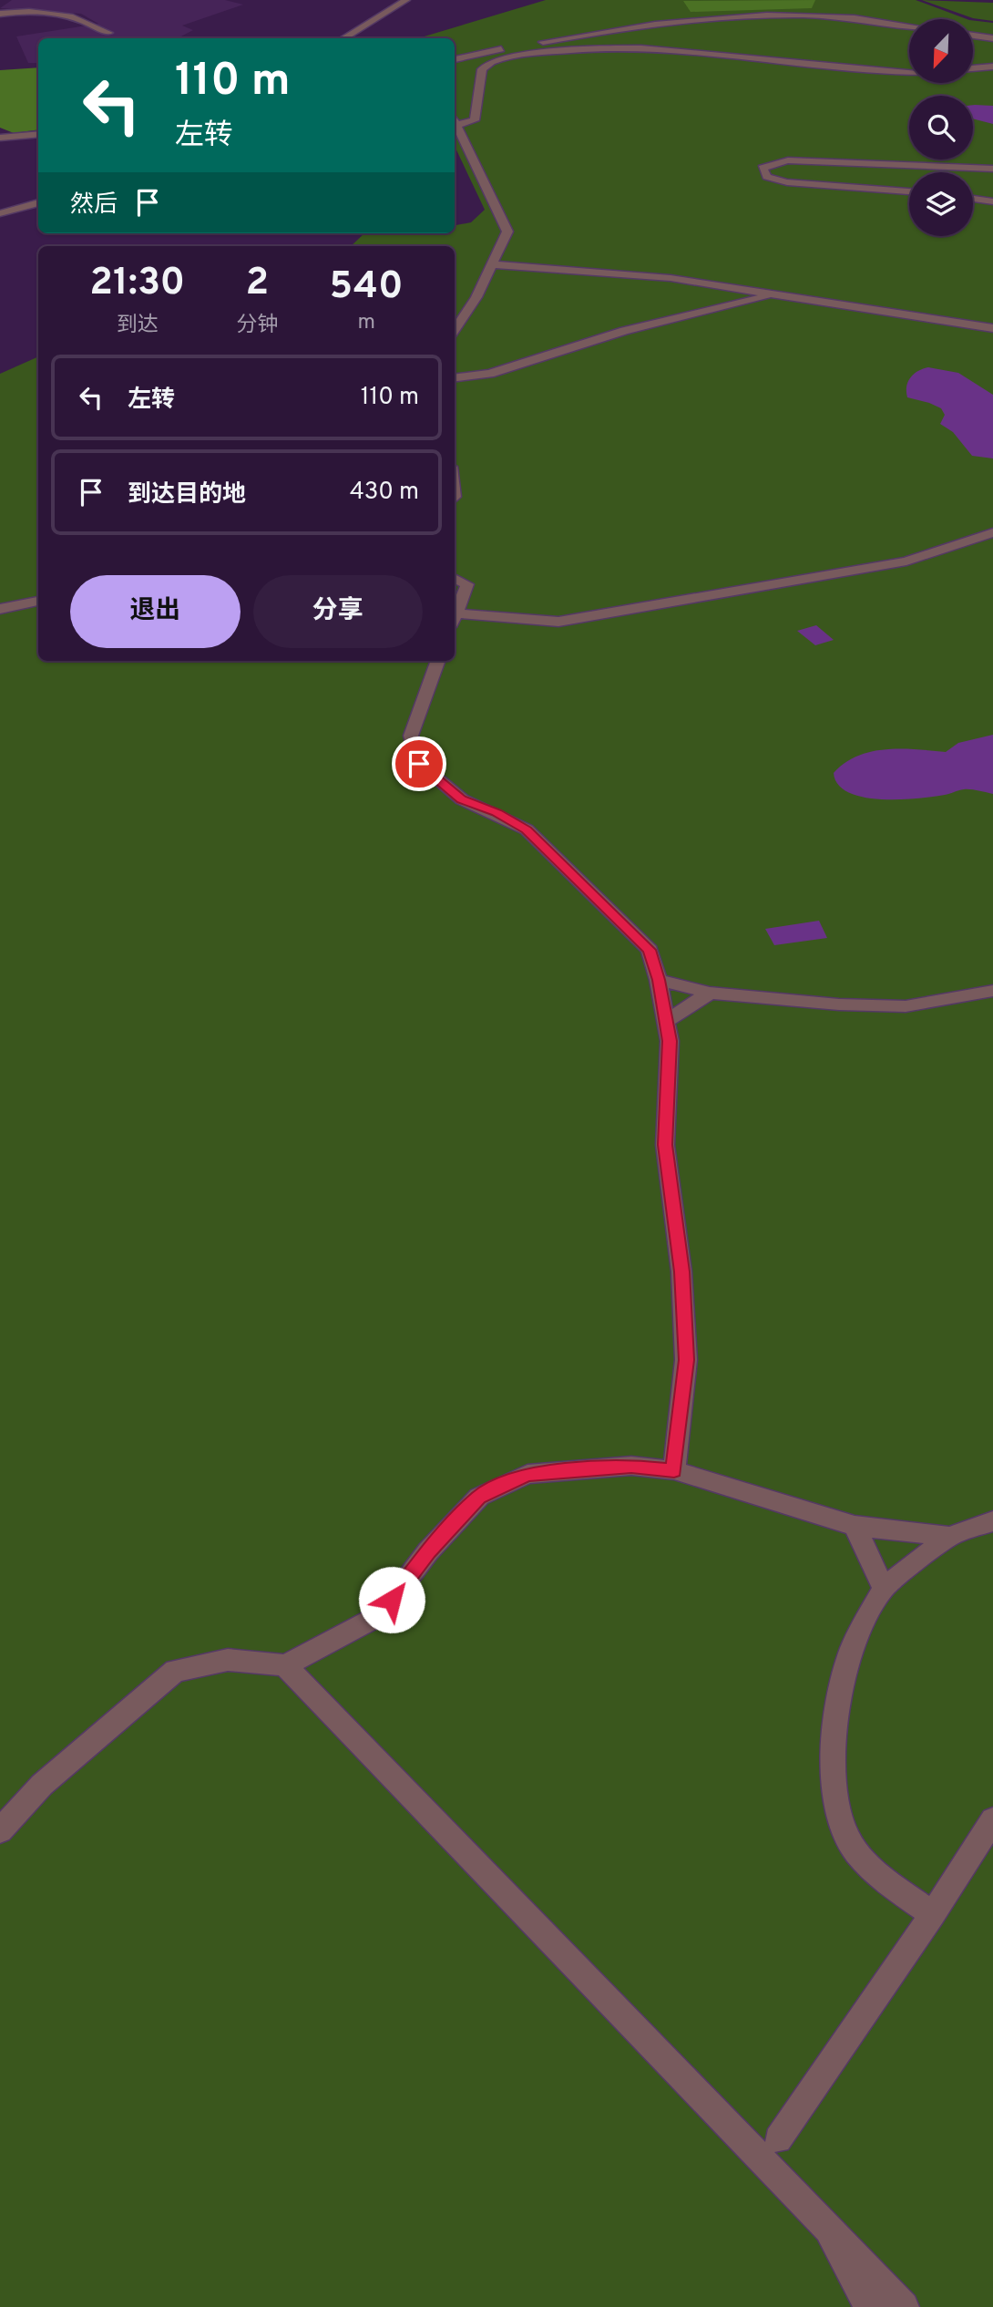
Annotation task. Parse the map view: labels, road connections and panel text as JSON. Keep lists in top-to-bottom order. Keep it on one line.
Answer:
{"north":"bottom left","page":{"turn":["110 m","左转"],"then":"然后","eta":["21:30","到达","2","分钟","540","m"],"list":[{"name":"左转","value":"110 m"},{"name":"到达目的地","value":"430 m"}],"buttons":["退出","分享"]}}
